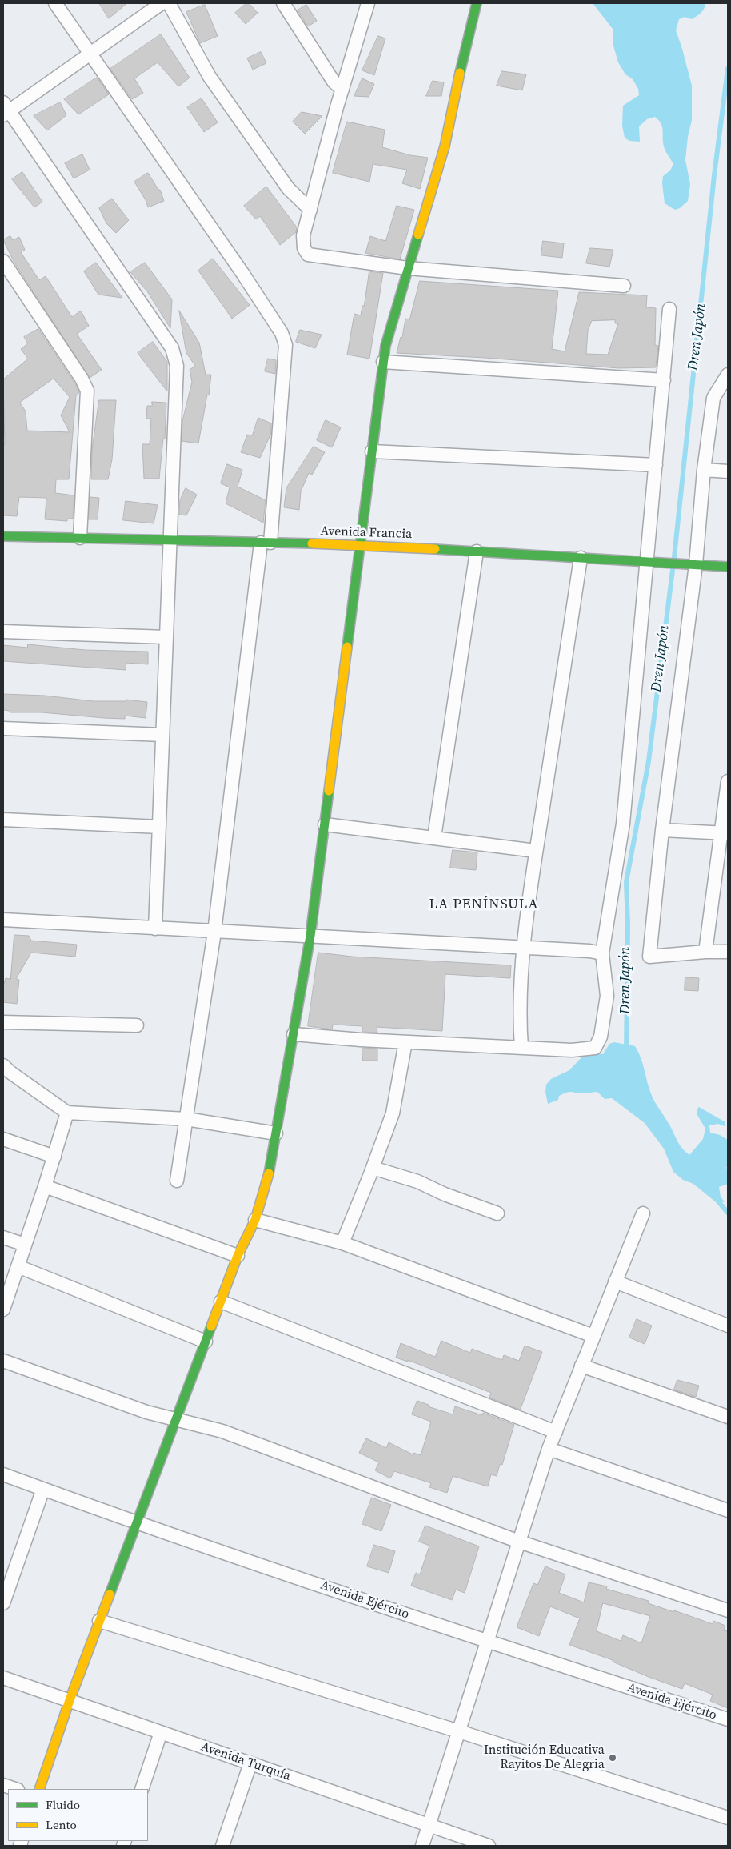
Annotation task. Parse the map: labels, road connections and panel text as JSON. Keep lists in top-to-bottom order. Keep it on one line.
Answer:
{"streets":{"street":["Avenida Francia","Avenida Ejército","Avenida Turquía"]},"districts":["LA PENÍNSULA"],"water":["Dren Japón"],"places":["Institución Educativa Rayitos De Alegria"],"legend":["Fluido","Lento"]}
